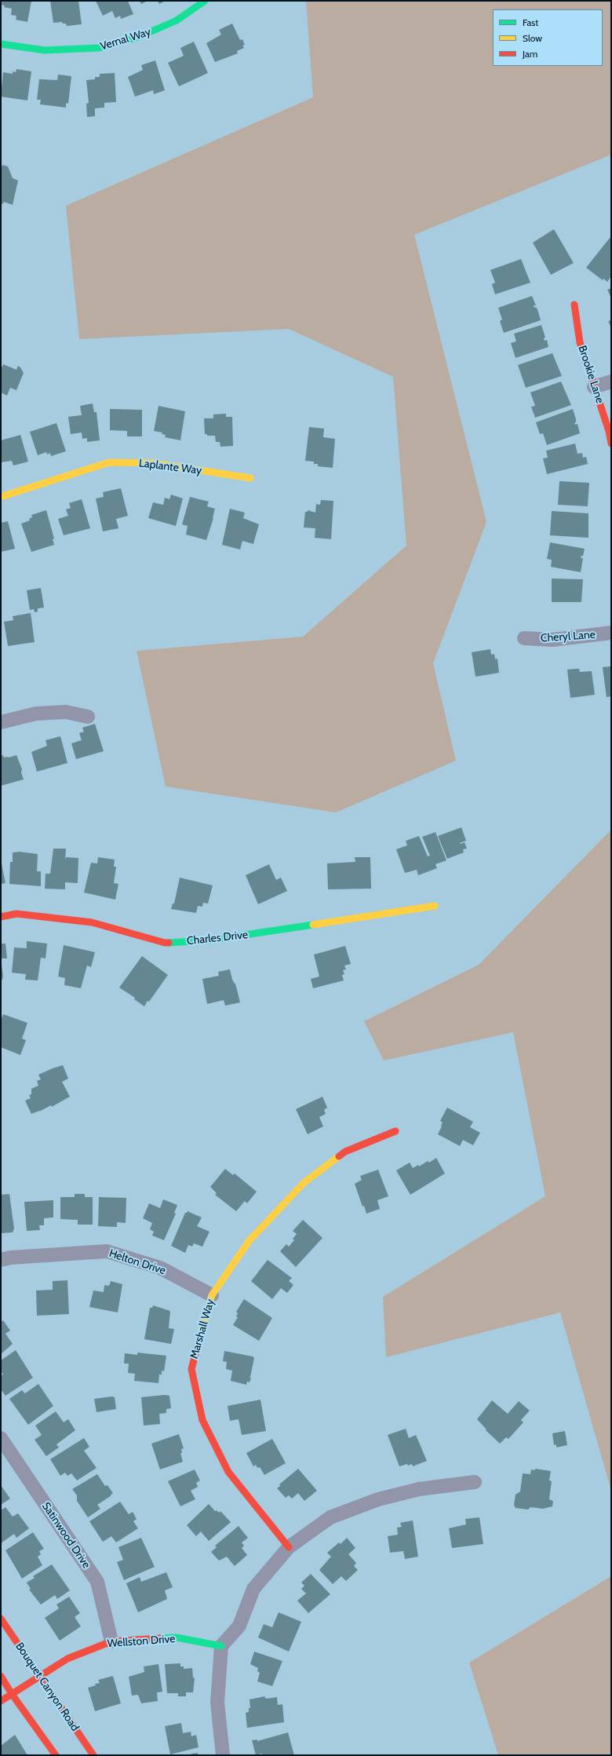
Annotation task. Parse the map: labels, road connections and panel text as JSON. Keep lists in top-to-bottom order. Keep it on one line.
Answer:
{"streets":{"street":["Vernal Way","Brookie Lane","Laplante Way","Cheryl Lane","Charles Drive","Helton Drive","Marshall Way","Satinwood Drive","Wellston Drive","Bouquet Canyon Road"]},"crossings":[["Helton Drive","Marshall Way"],["Satinwood Drive","Wellston Drive"],["Wellston Drive","Bouquet Canyon Road"]],"legend":["Fast","Slow","Jam"]}
